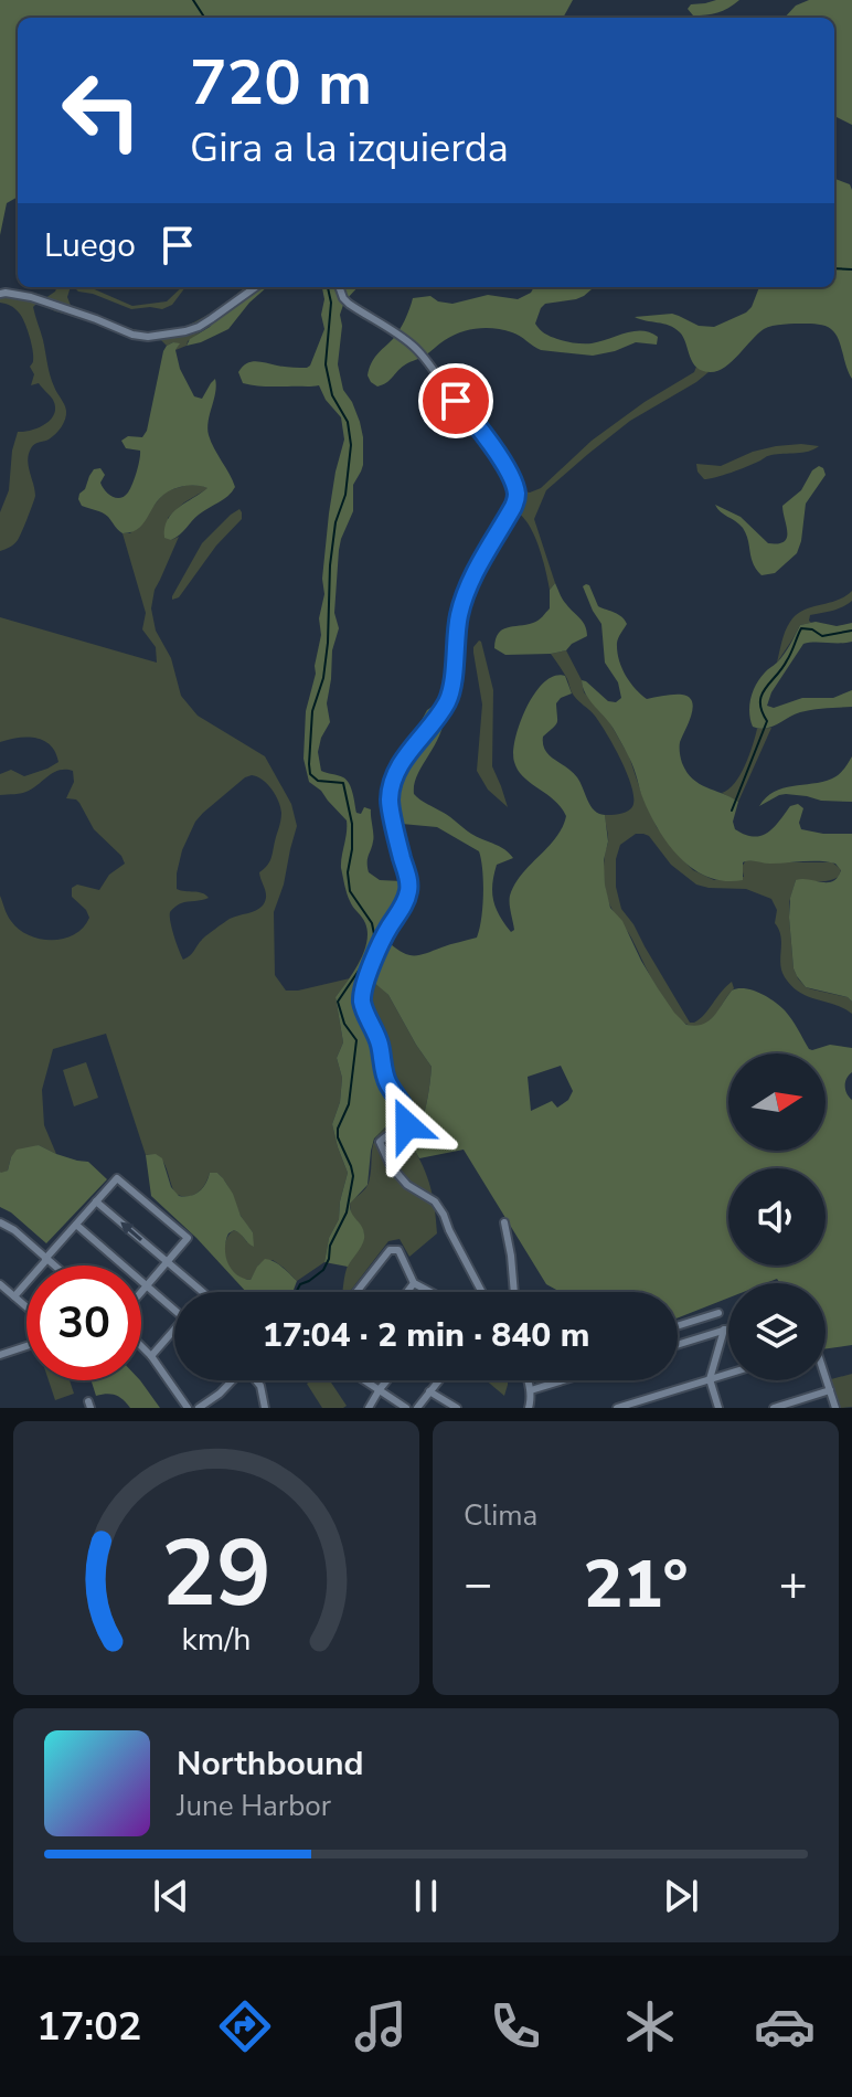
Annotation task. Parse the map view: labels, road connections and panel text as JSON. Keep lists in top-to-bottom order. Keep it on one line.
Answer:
{"north":"right","page":{"turn":["720 m","Gira a la izquierda"],"then":"Luego","limit":"30","trip":"17:04 · 2 min · 840 m","tile":"Clima","heat":["−","21°","+"],"song":["Northbound","June Harbor"],"tabs":"17:02","gauge":["29","km/h"]}}
